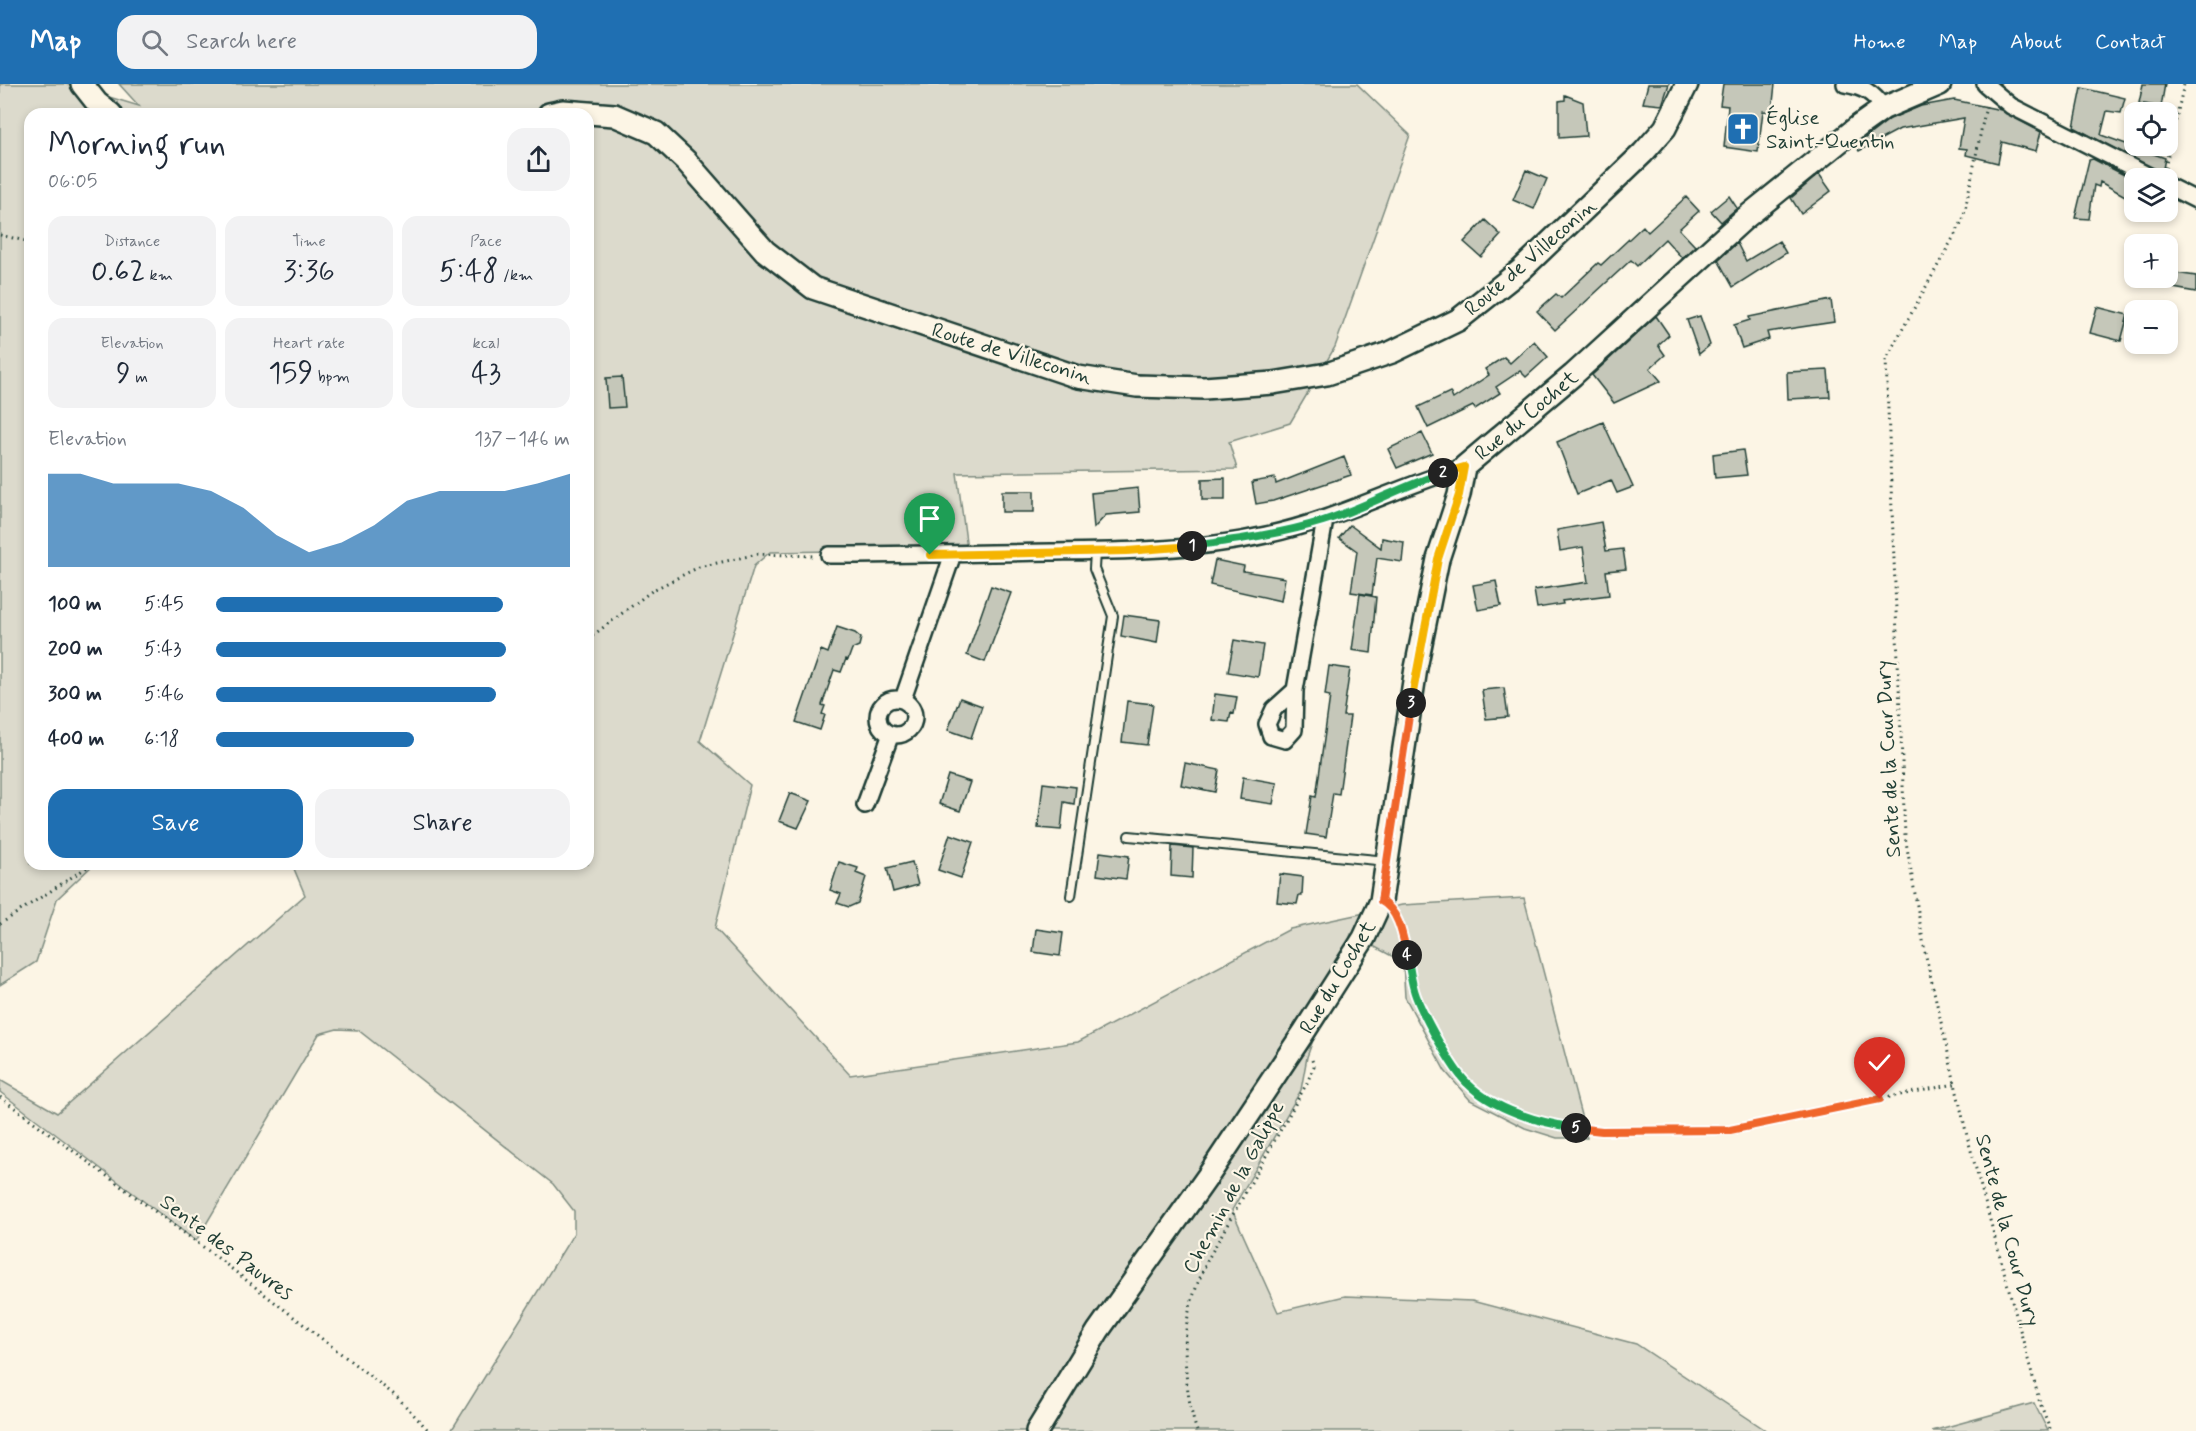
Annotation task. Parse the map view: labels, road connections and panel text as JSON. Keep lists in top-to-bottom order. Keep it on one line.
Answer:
{"streets":{"street":["Route de Villeconin","Rue du Cochet"],"path":["Sente de la Cour Dury","Chemin de la Galippe","Sente des Pauvres"]},"crossings":[["Rue du Cochet","Chemin de la Galippe"]],"places":{"church":["Église Saint-Quentin"]},"page":{"header":"Map","search":"Search here","nav":["Home","Map","About","Contact"],"map_buttons":["+","−"],"heading":["Morning run","06:05"],"stats":[["Distance","0.62 km"],["Time","3:36"],["Pace","5:48 /km"],["Elevation","9 m"],["Heart rate","159 bpm"],["kcal","43"]],"chart":["Elevation","137–146 m"],"pins":["2","1","3","4","5"],"list":[{"name":"100 m","note":"5:45"},{"name":"200 m","note":"5:43"},{"name":"300 m","note":"5:46"},{"name":"400 m","note":"6:18"}],"buttons":["Save","Share"]}}
